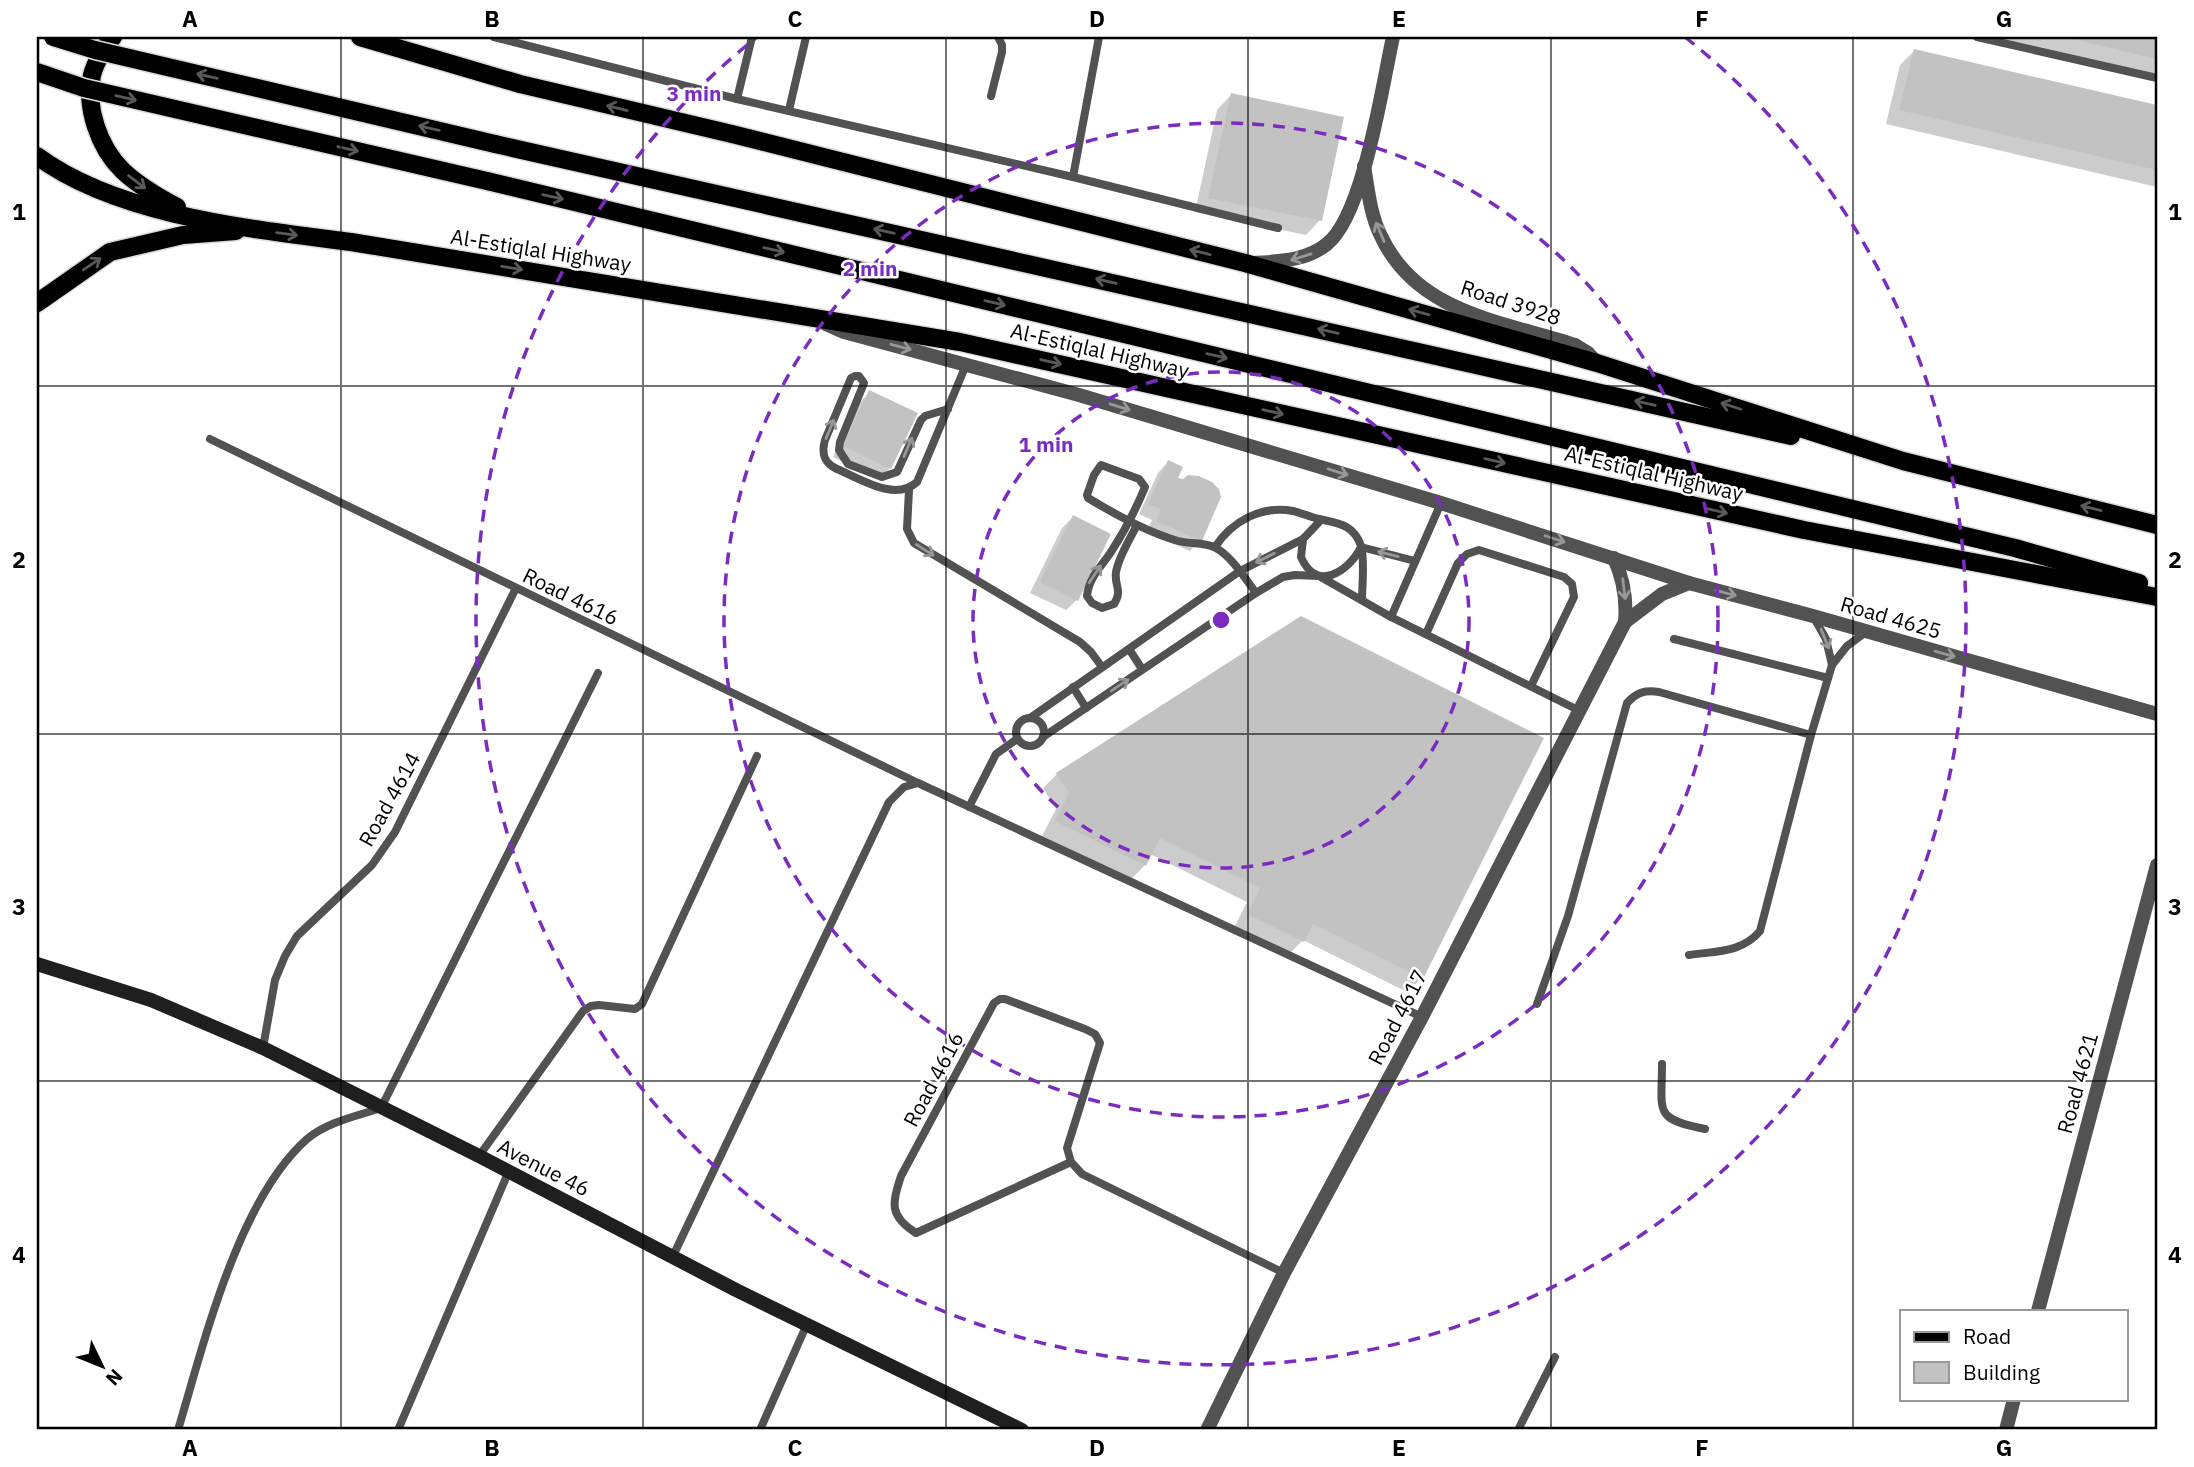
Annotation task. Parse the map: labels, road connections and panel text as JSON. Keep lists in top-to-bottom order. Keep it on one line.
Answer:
{"streets":{"main road":["Al-Estiqlal Highway"],"street":["Road 3928","Road 4625","Road 4617","Road 4621","Avenue 46"],"lane":["Road 4616","Road 4614"]},"crossings":[["Al-Estiqlal Highway","Road 4625"],["Road 4616","Road 4614"],["Road 4616","Road 4617"],["Road 4625","Road 4617"],["Road 4614","Avenue 46"]],"one_way":["Road 4625"],"legend":["Road","Building"],"north":"bottom right","grid":{"columns":["A","B","C","D","E","F","G"],"rows":["1","2","3","4"]},"rings":["3 min","2 min","1 min"]}
